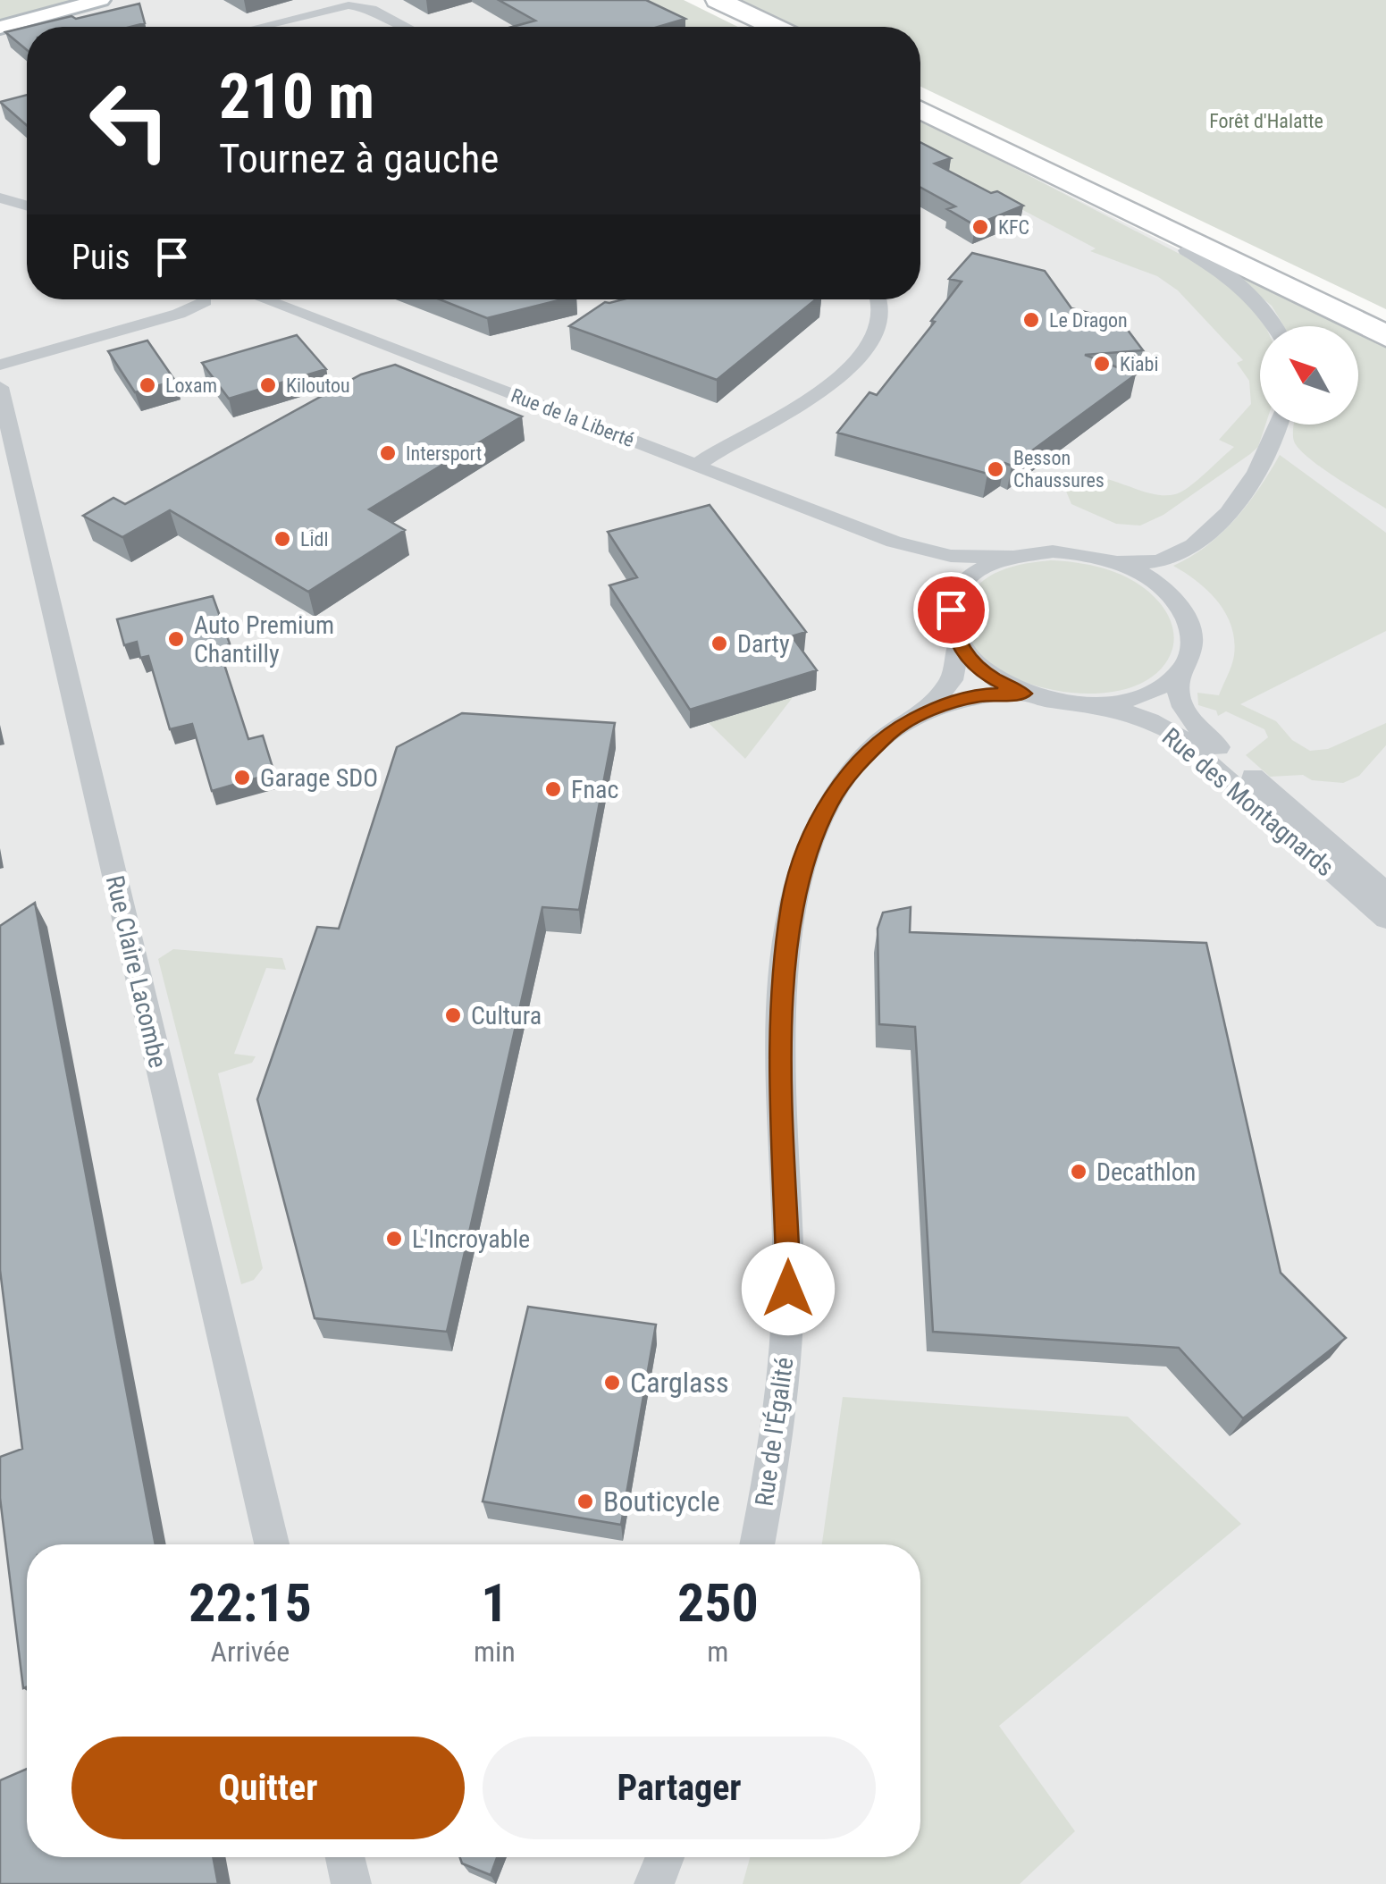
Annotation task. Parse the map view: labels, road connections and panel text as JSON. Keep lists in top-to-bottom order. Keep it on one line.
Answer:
{"streets":{"street":["Rue de la Liberté","Rue des Montagnards","Rue Claire Lacombe","Rue de l'Égalité"]},"crossings":[["Rue de la Liberté","Rue des Montagnards"],["Rue de la Liberté","Rue de l'Égalité"],["Rue des Montagnards","Rue de l'Égalité"]],"parks":["Forêt d'Halatte"],"places":["KFC","Le Dragon","Kiabi","Loxam","Kiloutou","Intersport","Besson Chaussures","Lidl","Auto Premium Chantilly","Darty","Garage SDO","Fnac","Cultura","Decathlon","L'Incroyable","Carglass","Bouticycle"],"north":"top left","page":{"turn":["210 m","Tournez à gauche"],"then":"Puis","eta":["22:15","Arrivée","1","min","250","m"],"buttons":["Quitter","Partager"]}}
